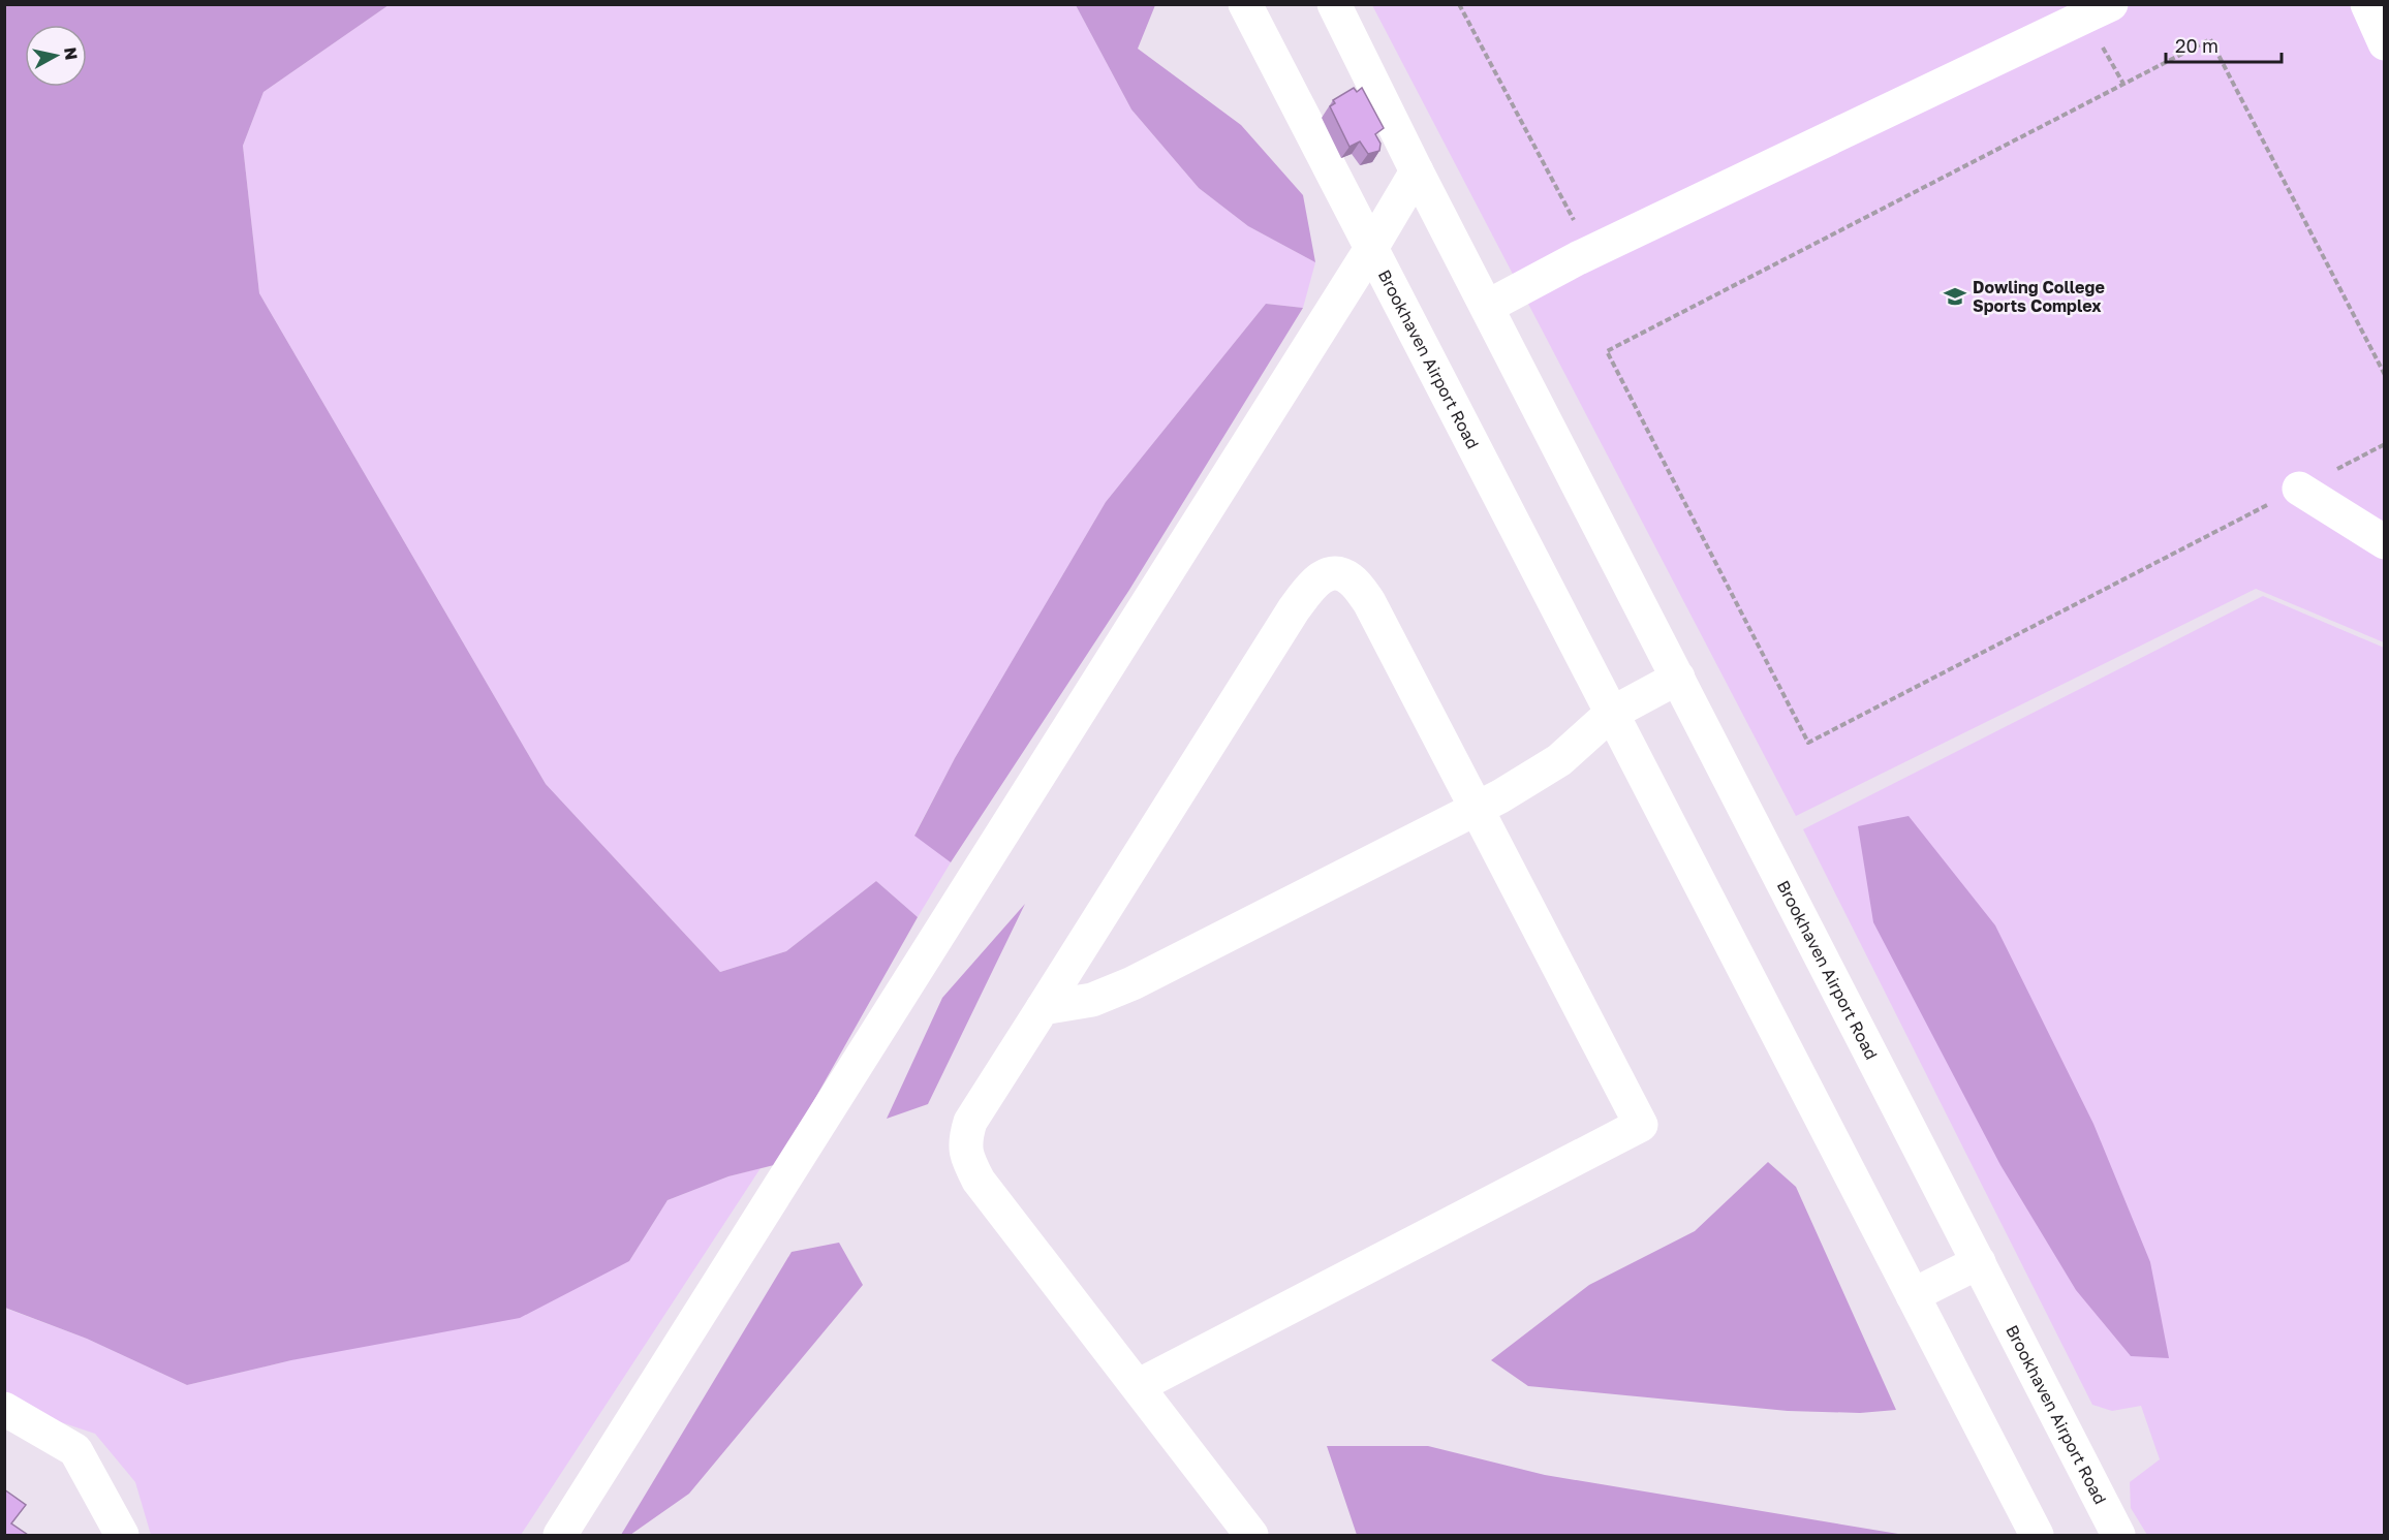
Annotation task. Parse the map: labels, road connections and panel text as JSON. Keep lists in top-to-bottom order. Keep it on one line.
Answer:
{"streets":{"street":["Brookhaven Airport Road"]},"places":{"school or university":["Dowling College Sports Complex"]},"scale_bar":"20 m","north":"right"}
